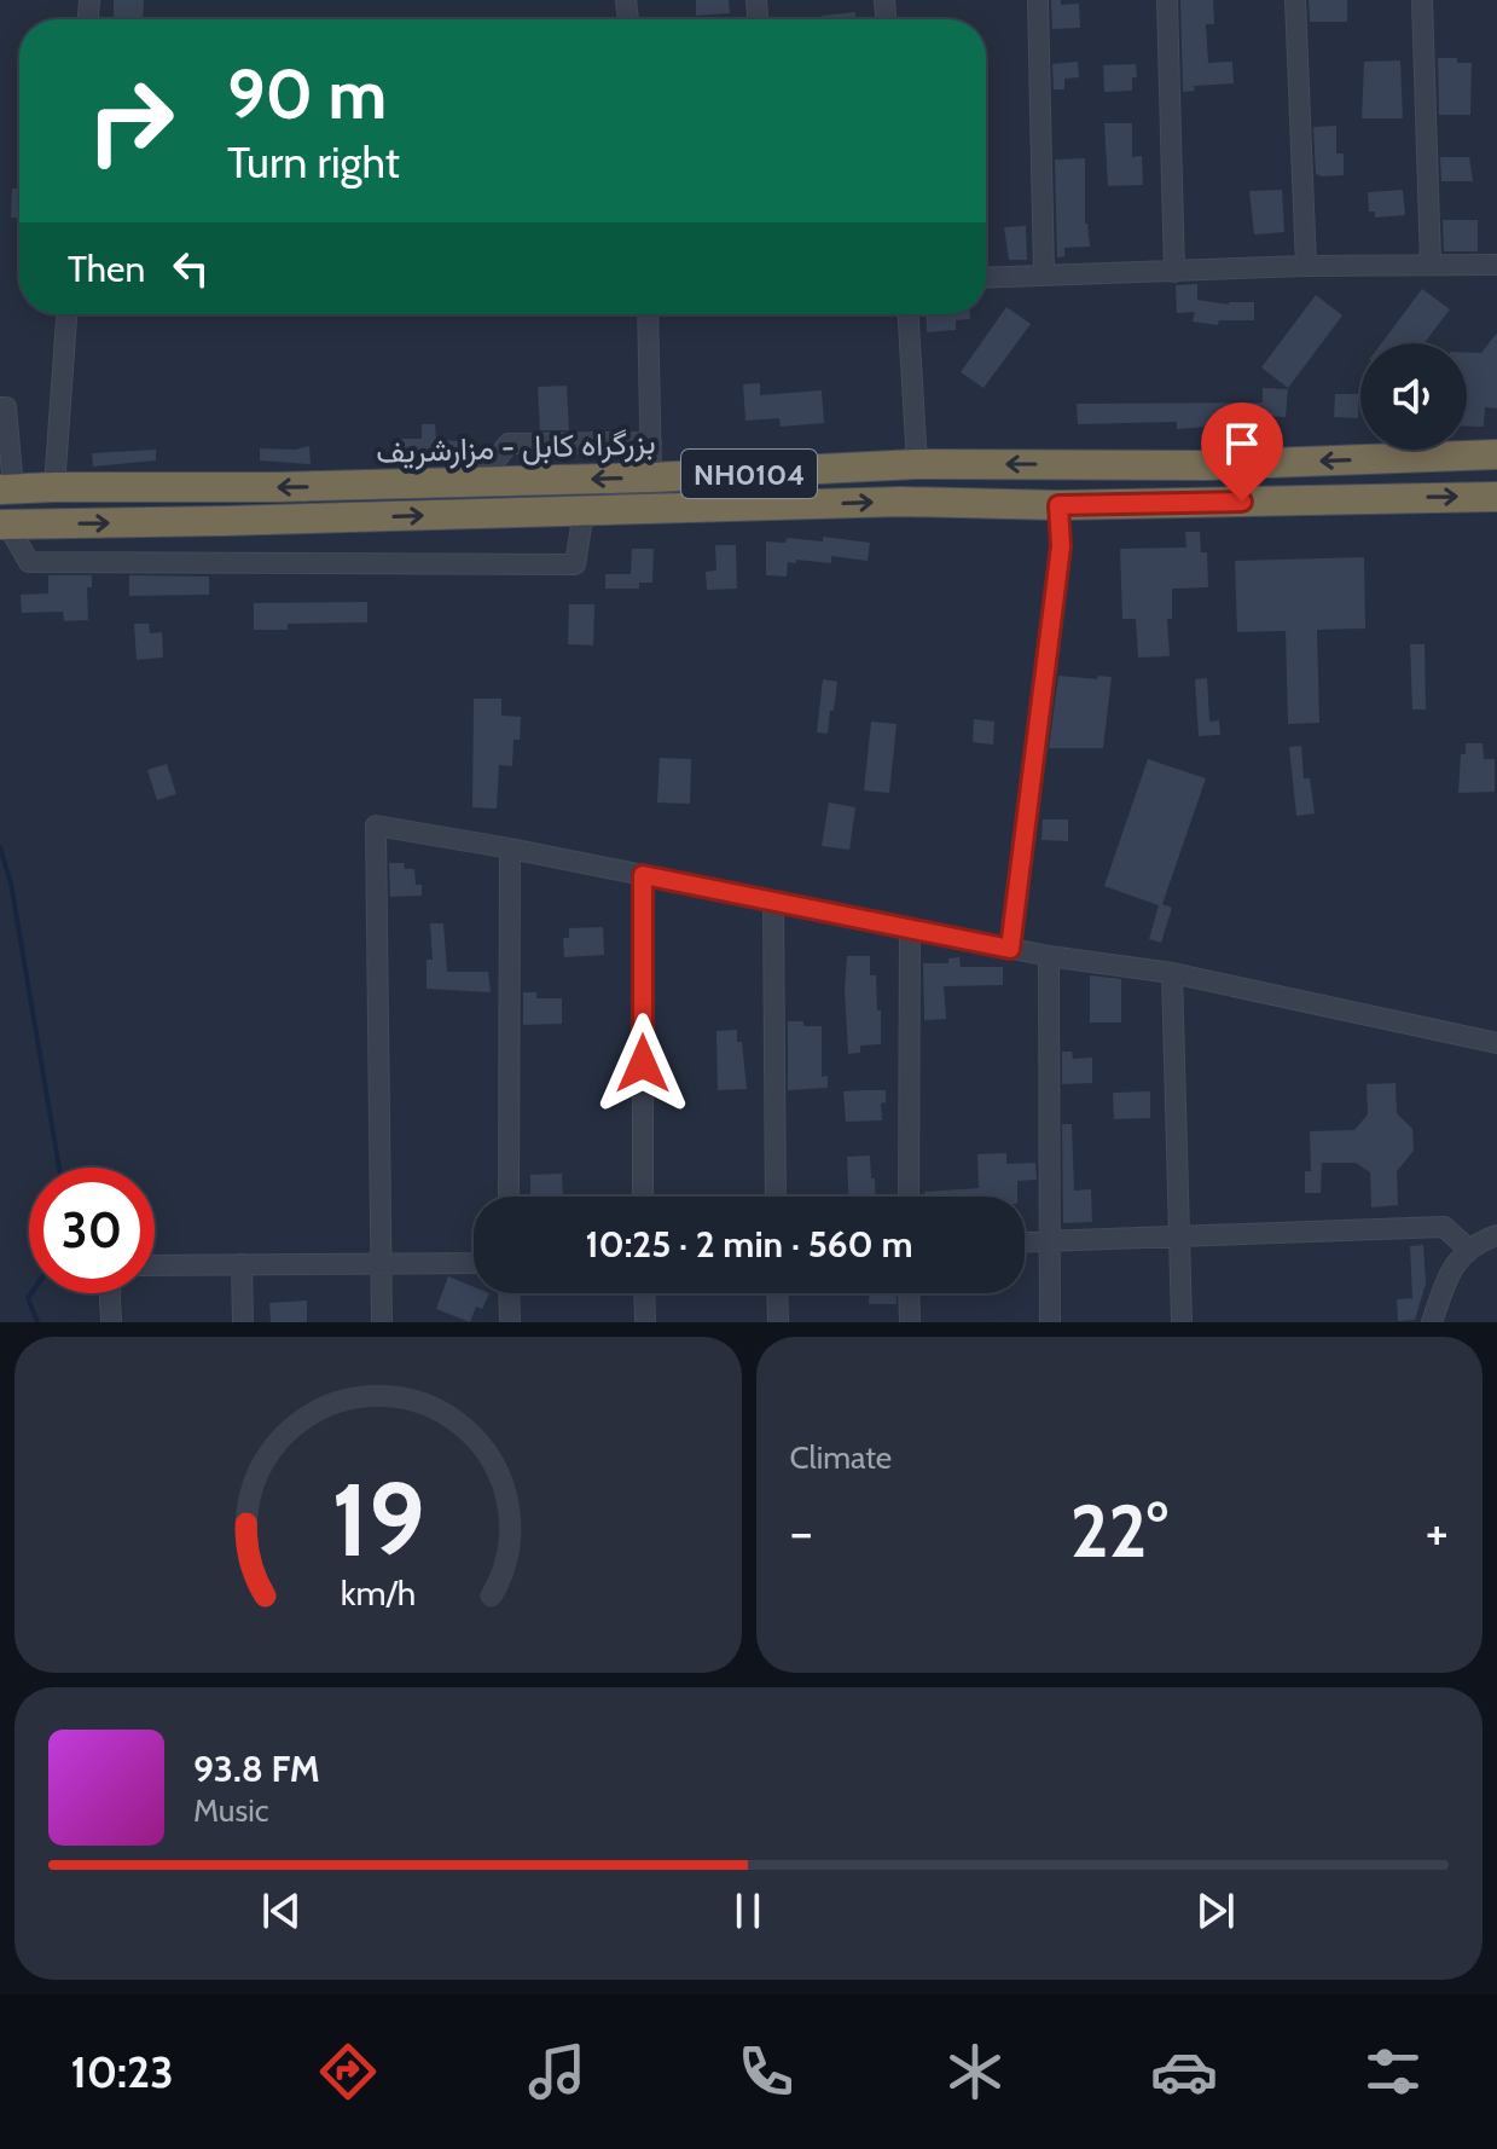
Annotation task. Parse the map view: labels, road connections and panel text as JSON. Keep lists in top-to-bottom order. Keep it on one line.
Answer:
{"streets":{"highway":["بزرگراه کابل - مزارشریف","NH0104"]},"page":{"turn":["90 m","Turn right"],"then":"Then","limit":"30","trip":"10:25 · 2 min · 560 m","tile":"Climate","heat":["−","22°","+"],"song":["93.8 FM","Music"],"tabs":"10:23","gauge":["19","km/h"]}}
